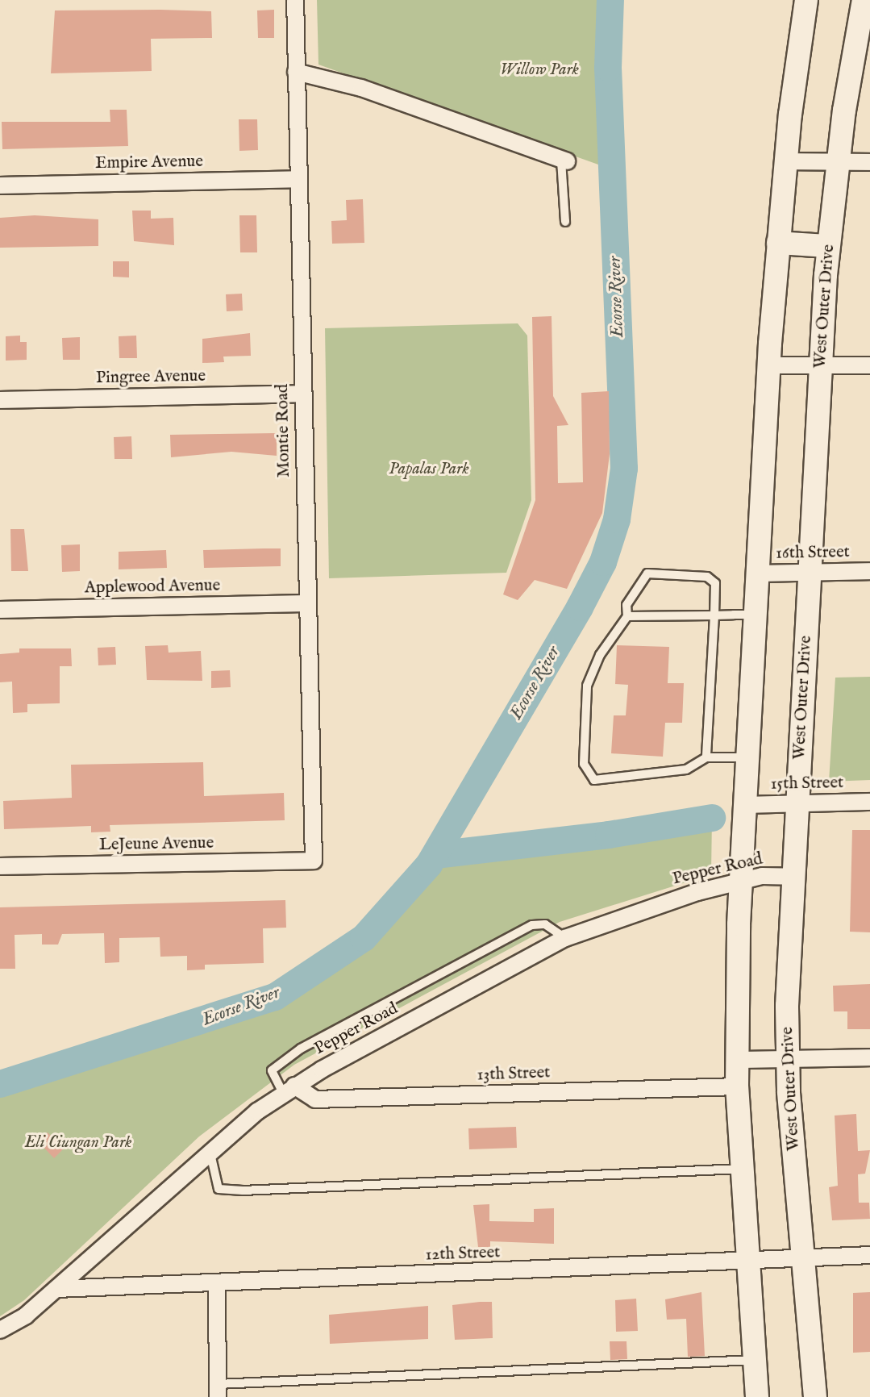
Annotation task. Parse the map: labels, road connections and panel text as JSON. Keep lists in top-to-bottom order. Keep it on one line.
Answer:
{"streets":{"main road":["West Outer Drive"],"street":["Empire Avenue","Pingree Avenue","Montie Road","16th Street","Applewood Avenue","15th Street","LeJeune Avenue","Pepper Road","13th Street","12th Street"]},"crossings":[["Empire Avenue","Montie Road"],["West Outer Drive","16th Street"],["West Outer Drive","15th Street"],["West Outer Drive","Pepper Road"],["West Outer Drive","12th Street"],["Pingree Avenue","Montie Road"],["Montie Road","Applewood Avenue"],["Montie Road","LeJeune Avenue"],["Pepper Road","13th Street"],["Pepper Road","12th Street"]],"water":["Ecorse River"],"parks":["Willow Park","Papalas Park","Eli Ciungan Park"]}
